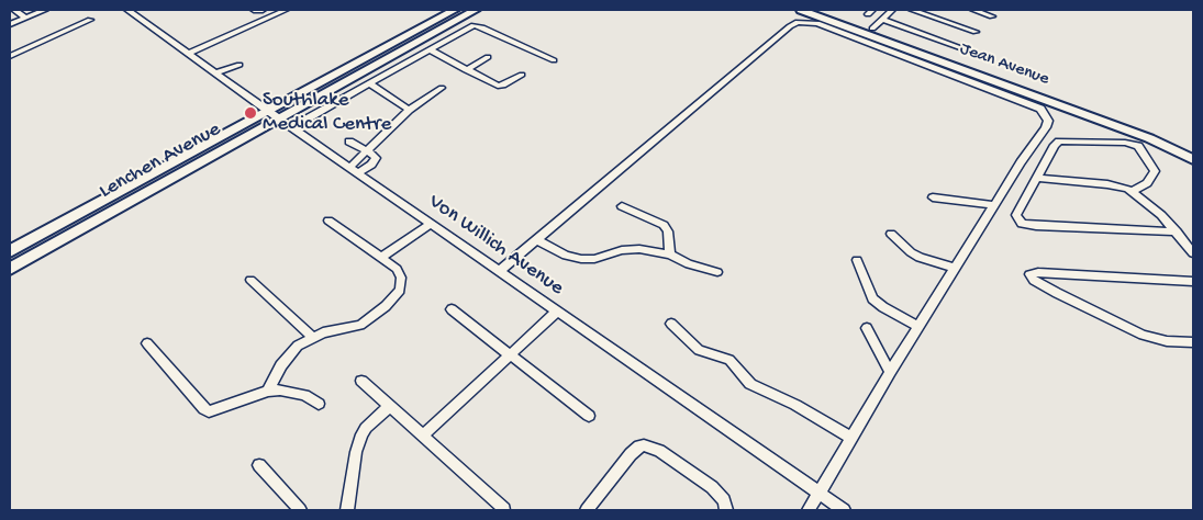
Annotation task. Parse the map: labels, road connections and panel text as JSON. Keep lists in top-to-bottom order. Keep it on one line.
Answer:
{"streets":{"main road":["Jean Avenue","Lenchen Avenue"],"street":["Von Willich Avenue"]},"crossings":[["Lenchen Avenue","Von Willich Avenue"]],"places":["Southlake Medical Centre"]}
